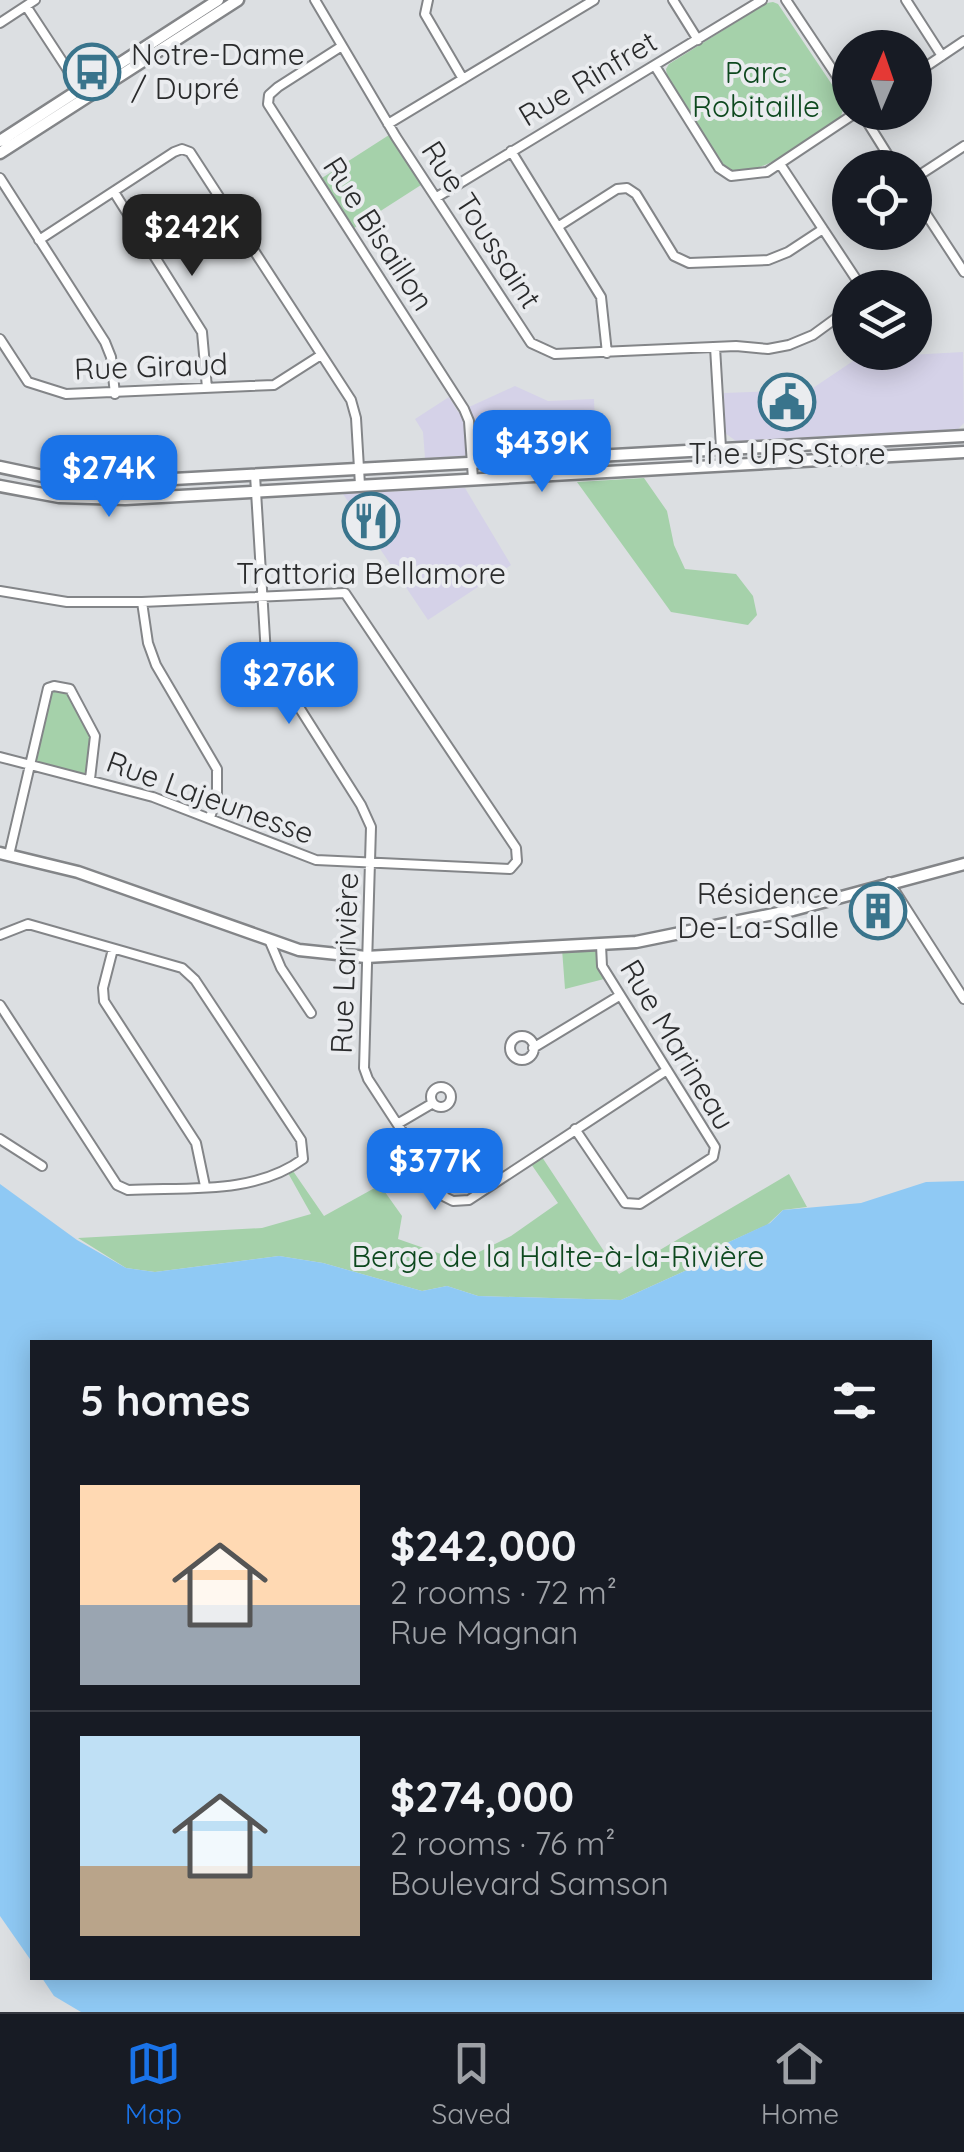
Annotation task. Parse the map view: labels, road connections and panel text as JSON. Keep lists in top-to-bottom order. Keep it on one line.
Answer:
{"streets":{"street":["Rue Rinfret","Rue Toussaint","Rue Bisaillon","Rue Giraud","Rue Lajeunesse","Rue Larivière","Rue Marineau"]},"crossings":[["Rue Rinfret","Rue Toussaint"],["Rue Toussaint","Rue Bisaillon"],["Rue Lajeunesse","Rue Larivière"],["Rue Larivière","Rue Marineau"]],"parks":["Parc Robitaille","Berge de la Halte-à-la-Rivière"],"places":{"bus stop":["Notre-Dame / Dupré"],"public building":["The UPS Store"],"restaurant":["Trattoria Bellamore"],"building":["Résidence De-La-Salle"]},"north":"top","page":{"price":["$242K","$439K","$274K","$276K","$377K"],"heading":"5 homes","list":[{"name":"$242,000","note":"2 rooms · 72 m² · Rue Magnan"},{"name":"$274,000","note":"2 rooms · 76 m² · Boulevard Samson"}],"tabs":["Map","Saved","Home"]}}
